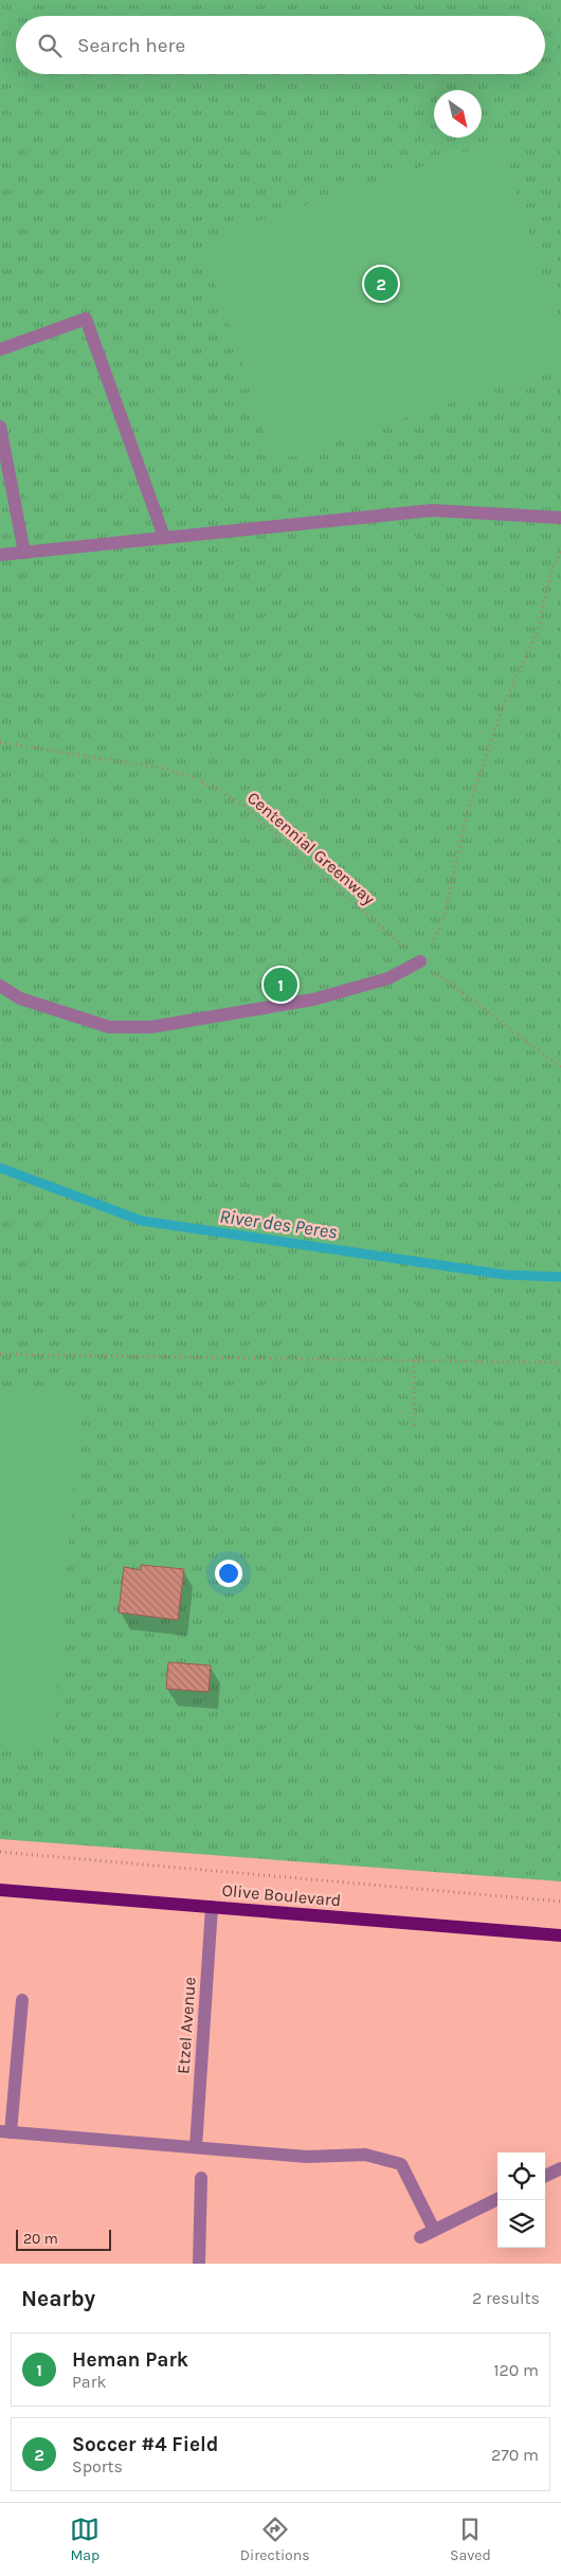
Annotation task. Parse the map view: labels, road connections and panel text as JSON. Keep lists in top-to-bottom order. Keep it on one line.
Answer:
{"streets":{"main road":["Olive Boulevard"],"street":["Etzel Avenue"],"path":["Centennial Greenway"]},"crossings":[["Olive Boulevard","Etzel Avenue"]],"water":["River des Peres"],"scale_bar":"20 m","north":"bottom right","page":{"search":"Search here","pins":["2","1"],"scale":"20 m","heading":["Nearby","2 results"],"list":[{"mark":"1","name":"Heman Park","note":"Park","value":"120 m"},{"mark":"2","name":"Soccer #4 Field","note":"Sports","value":"270 m"}],"nav":["Map","Directions","Saved"]}}
